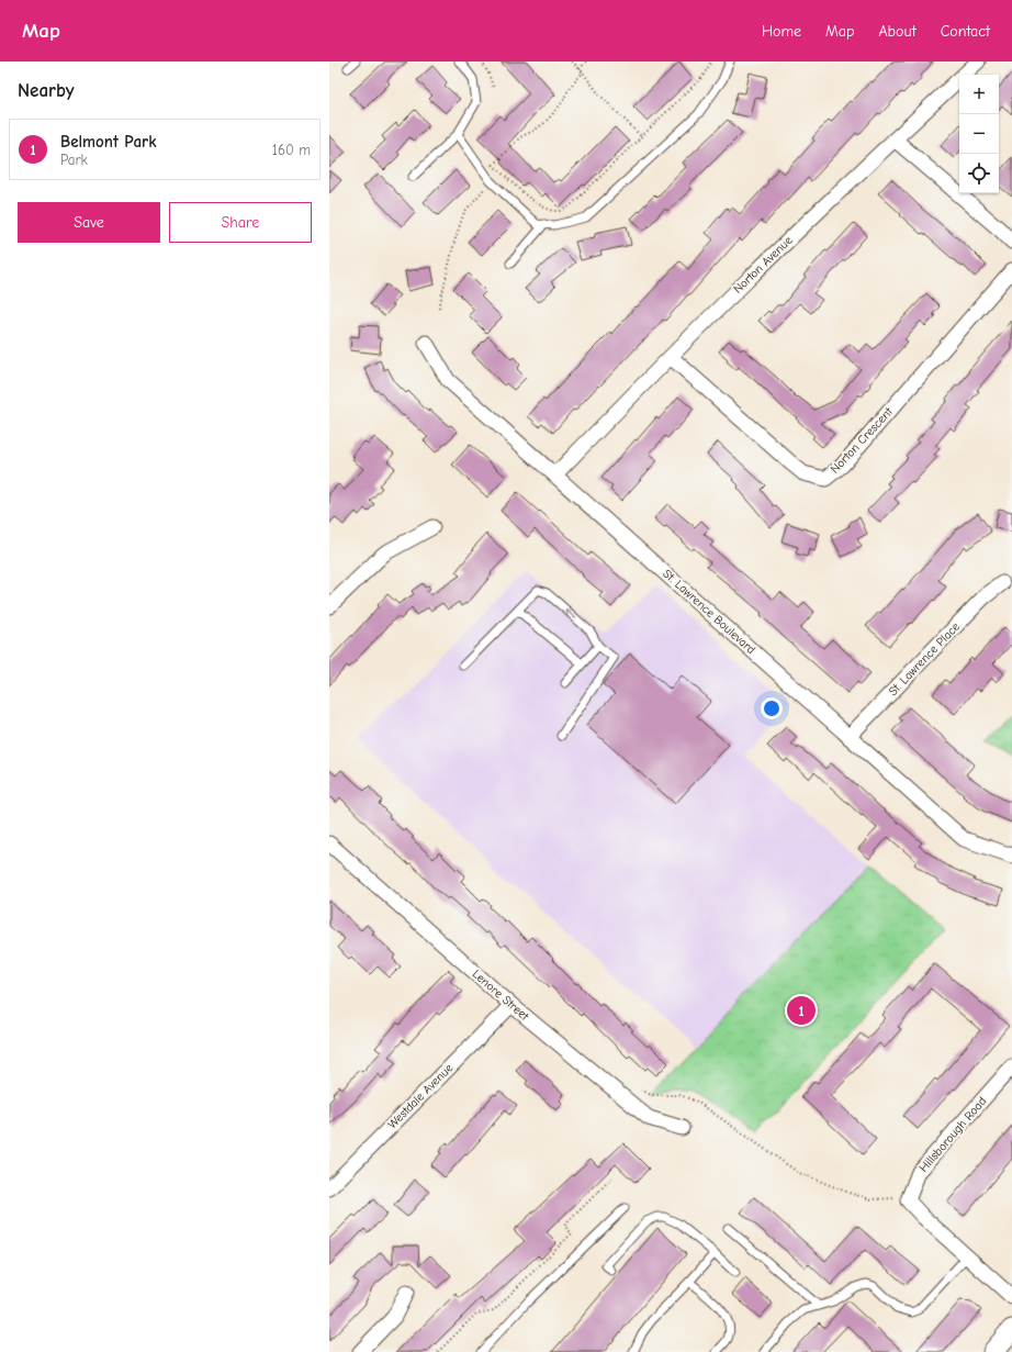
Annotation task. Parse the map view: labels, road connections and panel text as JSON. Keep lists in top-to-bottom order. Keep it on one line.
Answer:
{"streets":{"street":["Norton Avenue","Norton Crescent","St. Lawrence Boulevard","St. Lawrence Place","Lenore Street","Westdale Avenue","Hillsborough Road"]},"crossings":[["Norton Avenue","Norton Crescent"],["Norton Avenue","St. Lawrence Boulevard"],["St. Lawrence Boulevard","St. Lawrence Place"],["Lenore Street","Westdale Avenue"]],"page":{"header":"Map","nav":["Home","Map","About","Contact"],"heading":"Nearby","map_buttons":["+","−"],"list":[{"mark":"1","name":"Belmont Park","note":"Park","value":"160 m"}],"buttons":["Save","Share"],"pins":"1"}}
